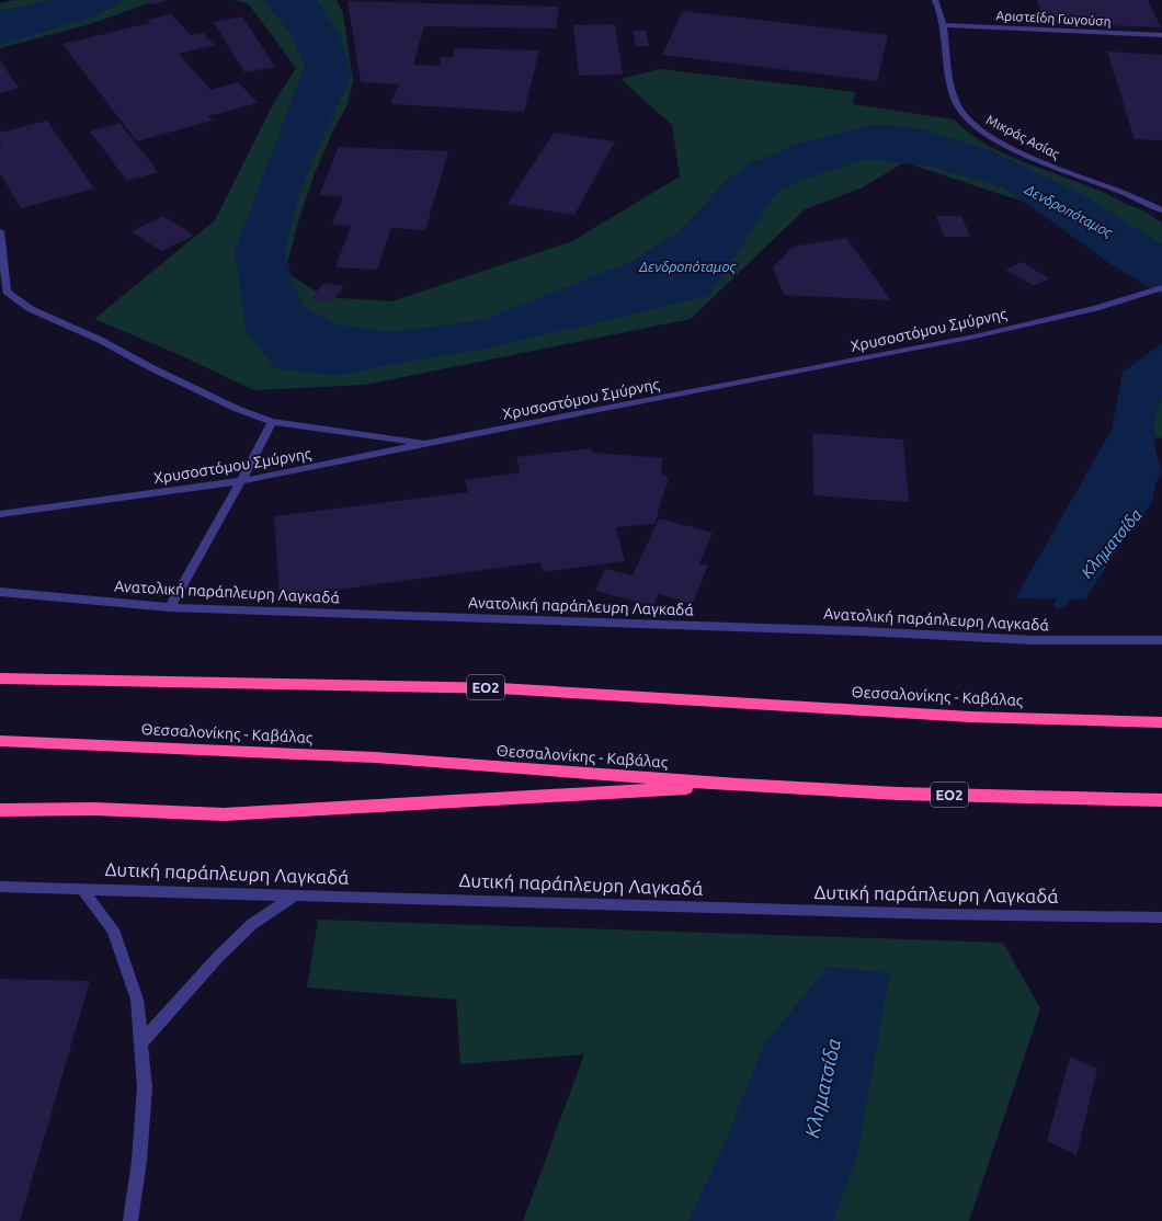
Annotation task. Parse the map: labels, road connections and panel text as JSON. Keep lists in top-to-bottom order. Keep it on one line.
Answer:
{"streets":{"highway":["ΕΟ2","Θεσσαλονίκης - Καβάλας"],"street":["Αριστείδη Γωγούση","Μικράς Ασίας","Χρυσοστόμου Σμύρνης","Ανατολική παράπλευρη Λαγκαδά","Δυτική παράπλευρη Λαγκαδά"]},"crossings":[["Αριστείδη Γωγούση","Μικράς Ασίας"]],"water":["Δενδροπόταμος","Κληματσίδα"]}
